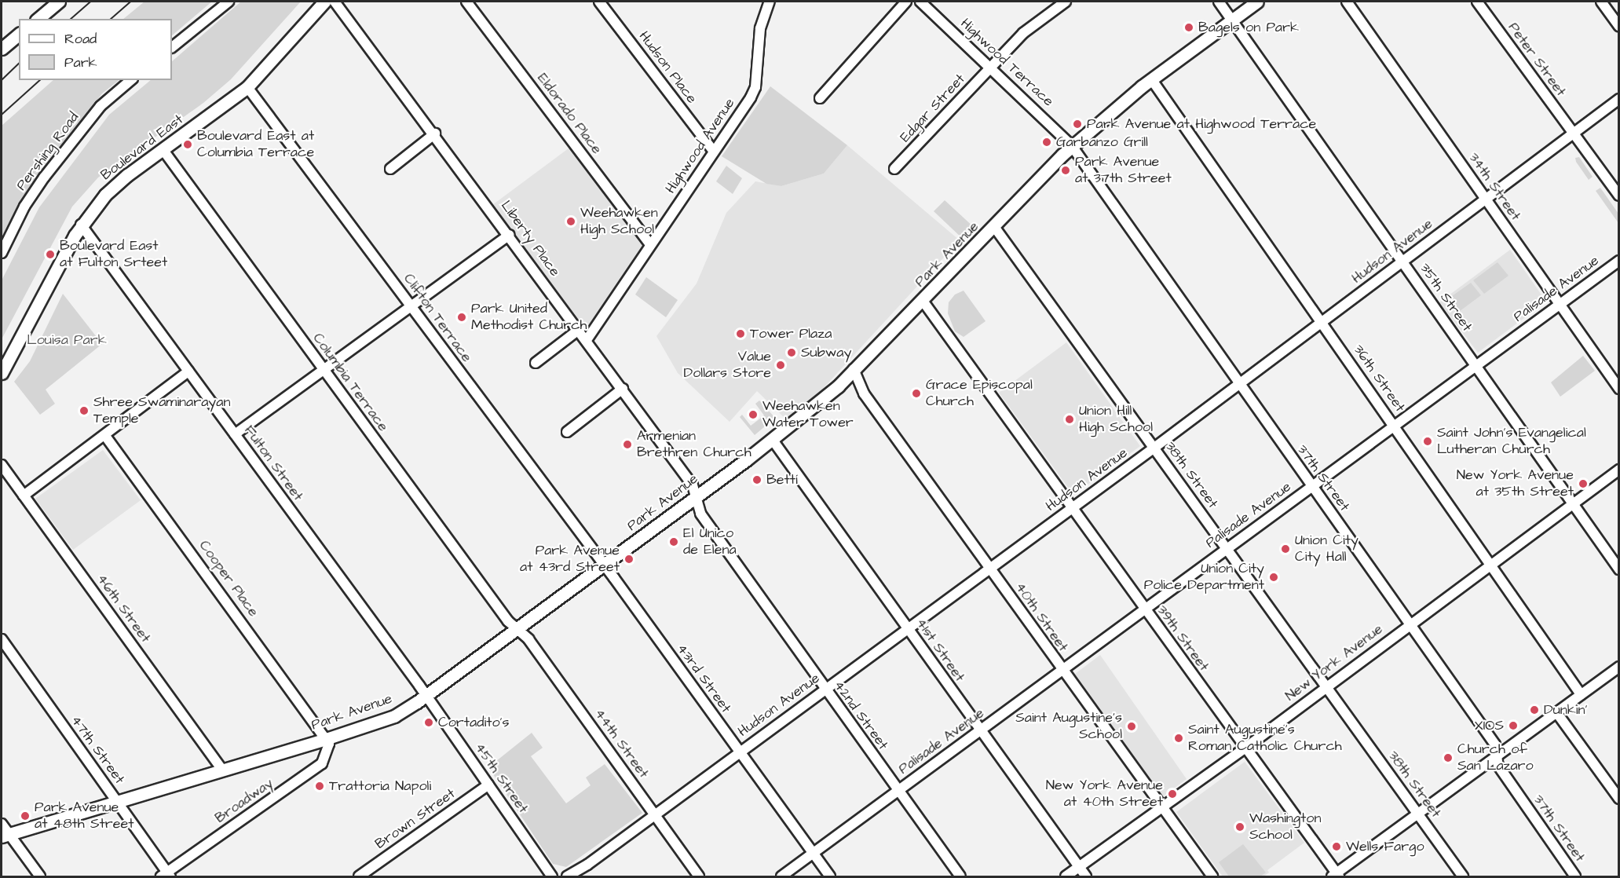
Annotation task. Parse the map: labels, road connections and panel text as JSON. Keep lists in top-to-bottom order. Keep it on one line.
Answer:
{"streets":{"main road":["Boulevard East","Park Avenue"],"street":["Peter Street","Highwood Terrace","Hudson Place","Edgar Street","Eldorado Place","Highwood Avenue","Pershing Road","34th Street","Liberty Place","Hudson Avenue","Palisade Avenue","35th Street","Clifton Terrace","36th Street","Columbia Terrace","Fulton Street","38th Street","37th Street","Cooper Place","46th Street","40th Street","39th Street","41st Street","New York Avenue","43rd Street","42nd Street","44th Street","47th Street","45th Street","Broadway","Brown Street"]},"crossings":[["Peter Street","Hudson Avenue"],["Highwood Terrace","Edgar Street"],["Highwood Terrace","Park Avenue"],["Highwood Terrace","37th Street"],["Hudson Place","Highwood Avenue"],["Eldorado Place","Highwood Avenue"],["Highwood Avenue","Liberty Place"],["Boulevard East","Clifton Terrace"],["Boulevard East","Columbia Terrace"],["Boulevard East","Fulton Street"],["34th Street","Hudson Avenue"],["34th Street","Palisade Avenue"],["Liberty Place","Park Avenue"],["Liberty Place","42nd Street"],["Hudson Avenue","35th Street"],["Hudson Avenue","36th Street"],["Hudson Avenue","38th Street"],["Hudson Avenue","37th Street"],["Hudson Avenue","40th Street"],["Hudson Avenue","39th Street"],["Hudson Avenue","41st Street"],["Hudson Avenue","43rd Street"],["Hudson Avenue","42nd Street"],["Hudson Avenue","44th Street"],["Park Avenue","35th Street"],["Park Avenue","Clifton Terrace"],["Park Avenue","36th Street"],["Park Avenue","Columbia Terrace"],["Park Avenue","Fulton Street"],["Park Avenue","38th Street"],["Park Avenue","37th Street"],["Park Avenue","Cooper Place"],["Park Avenue","46th Street"],["Park Avenue","40th Street"],["Park Avenue","39th Street"],["Park Avenue","41st Street"],["Park Avenue","43rd Street"],["Park Avenue","42nd Street"],["Park Avenue","44th Street"],["Park Avenue","47th Street"],["Park Avenue","45th Street"],["Park Avenue","Broadway"],["Palisade Avenue","35th Street"],["Palisade Avenue","36th Street"],["Palisade Avenue","38th Street"],["Palisade Avenue","37th Street"],["Palisade Avenue","40th Street"],["Palisade Avenue","39th Street"],["Palisade Avenue","41st Street"],["Palisade Avenue","43rd Street"],["Palisade Avenue","42nd Street"],["35th Street","New York Avenue"],["Clifton Terrace","43rd Street"],["36th Street","New York Avenue"],["Columbia Terrace","44th Street"],["Fulton Street","45th Street"],["38th Street","New York Avenue"],["37th Street","New York Avenue"],["Cooper Place","Broadway"],["40th Street","New York Avenue"],["39th Street","New York Avenue"],["41st Street","New York Avenue"],["47th Street","Broadway"],["45th Street","Brown Street"]],"parks":["Louisa Park"],"places":["Bagels on Park","Park Avenue at Highwood Terrace","Garbanzo Grill","Boulevard East at Columbia Terrace","Park Avenue at 37th Street","Weehawken High School","Boulevard East at Fulton Srteet","Park United Methodist Church","Tower Plaza","Subway","Value Dollars Store","Grace Episcopal Church","Shree Swaminarayan Temple","Weehawken Water Tower","Union Hill High School","Saint John's Evangelical Lutheran Church","Armenian Brethren Church","Bettí","New York Avenue at 35th Street","El Unico de Elena","Union City City Hall","Park Avenue at 43rd Street","Union City Police Department","Dunkin'","Cortadito's","XIOS","Saint Augustine's School","Saint Augustine's Roman Catholic Church","Church of San Lazaro","Trattoria Napoli","New York Avenue at 40th Street","Park Avenue at 48th Street","Washington School","Wells Fargo"],"legend":["Road","Park"]}
